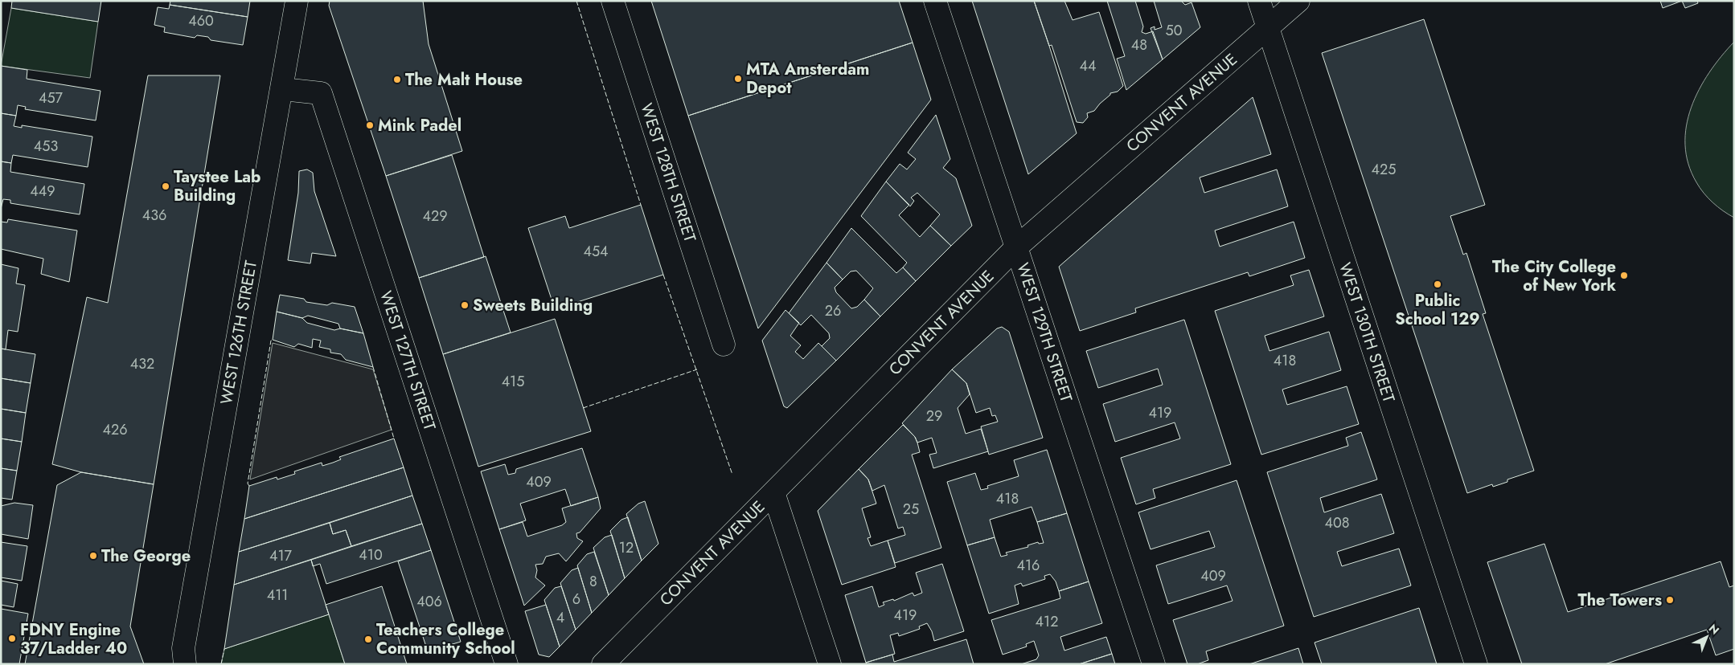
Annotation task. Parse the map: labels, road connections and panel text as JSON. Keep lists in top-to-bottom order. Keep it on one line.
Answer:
{"streets":{"street":["CONVENT AVENUE","WEST 128TH STREET","WEST 126TH STREET","WEST 129TH STREET","WEST 130TH STREET","WEST 127TH STREET"]},"crossings":[["CONVENT AVENUE","WEST 129TH STREET"],["CONVENT AVENUE","WEST 130TH STREET"],["WEST 126TH STREET","WEST 127TH STREET"]],"places":["MTA Amsterdam Depot","The Malt House","Mink Padel","Taystee Lab Building","The City College of New York","Public School 129","Sweets Building","The George","The Towers","FDNY Engine 37/Ladder 40","Teachers College Community School"],"house_numbers":["460","50","48","44","457","453","425","449","436","429","454","26","418","432","415","419","29","426","409","418","25","408","12","410","417","416","409","8","411","6","406","419","4","412"],"north":"top right"}
